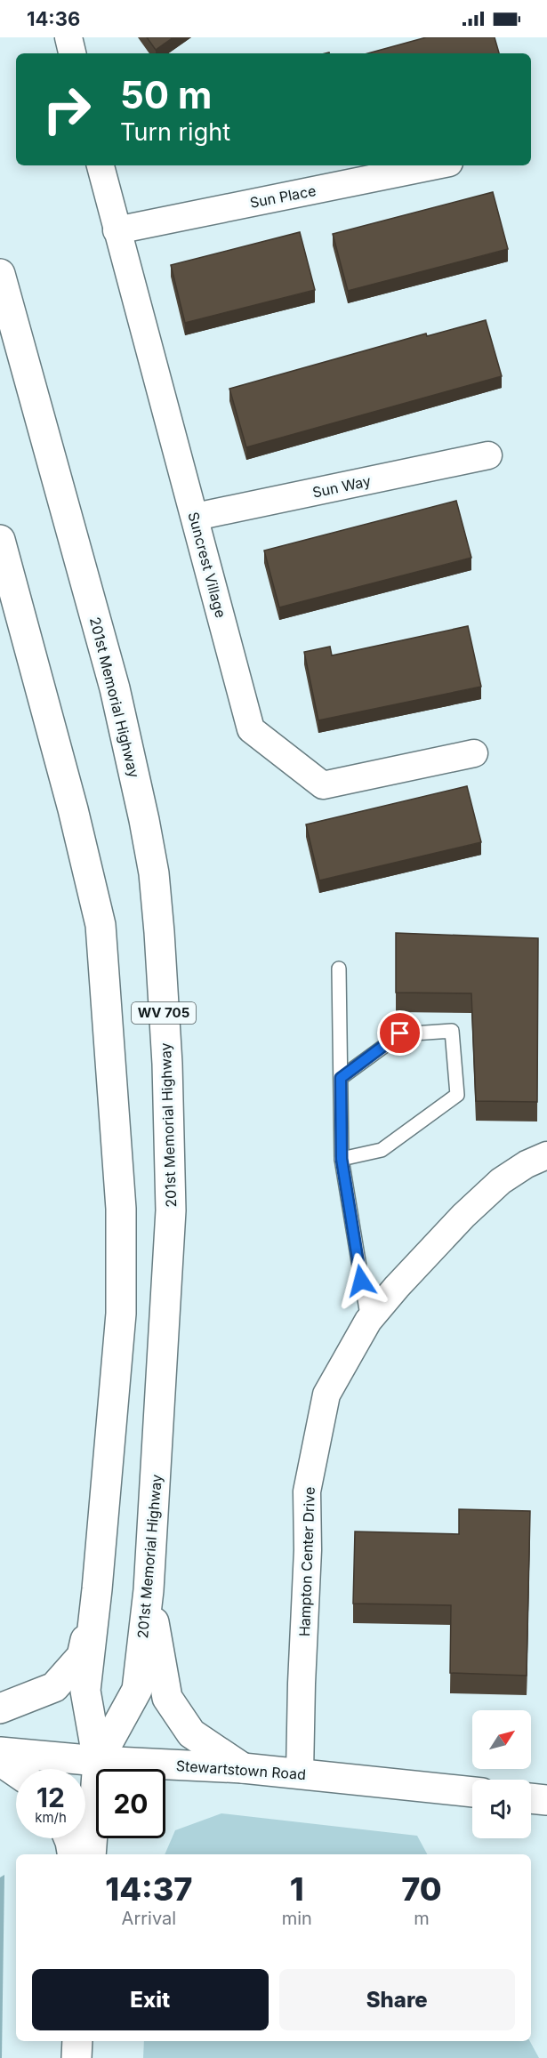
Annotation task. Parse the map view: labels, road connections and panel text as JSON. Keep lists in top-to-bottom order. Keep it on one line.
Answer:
{"streets":{"main road":["201st Memorial Highway","WV 705","Stewartstown Road"],"street":["Sun Place","Sun Way","Suncrest Village","Hampton Center Drive"]},"crossings":[["Sun Place","Suncrest Village"],["Sun Way","Suncrest Village"],["201st Memorial Highway","Stewartstown Road"],["Hampton Center Drive","Stewartstown Road"]],"north":"top right","page":{"status":"14:36","turn":["50 m","Turn right"],"speed":"12 km/h","limit":"20","eta":["14:37","Arrival","1","min","70","m"],"buttons":["Exit","Share"]}}
